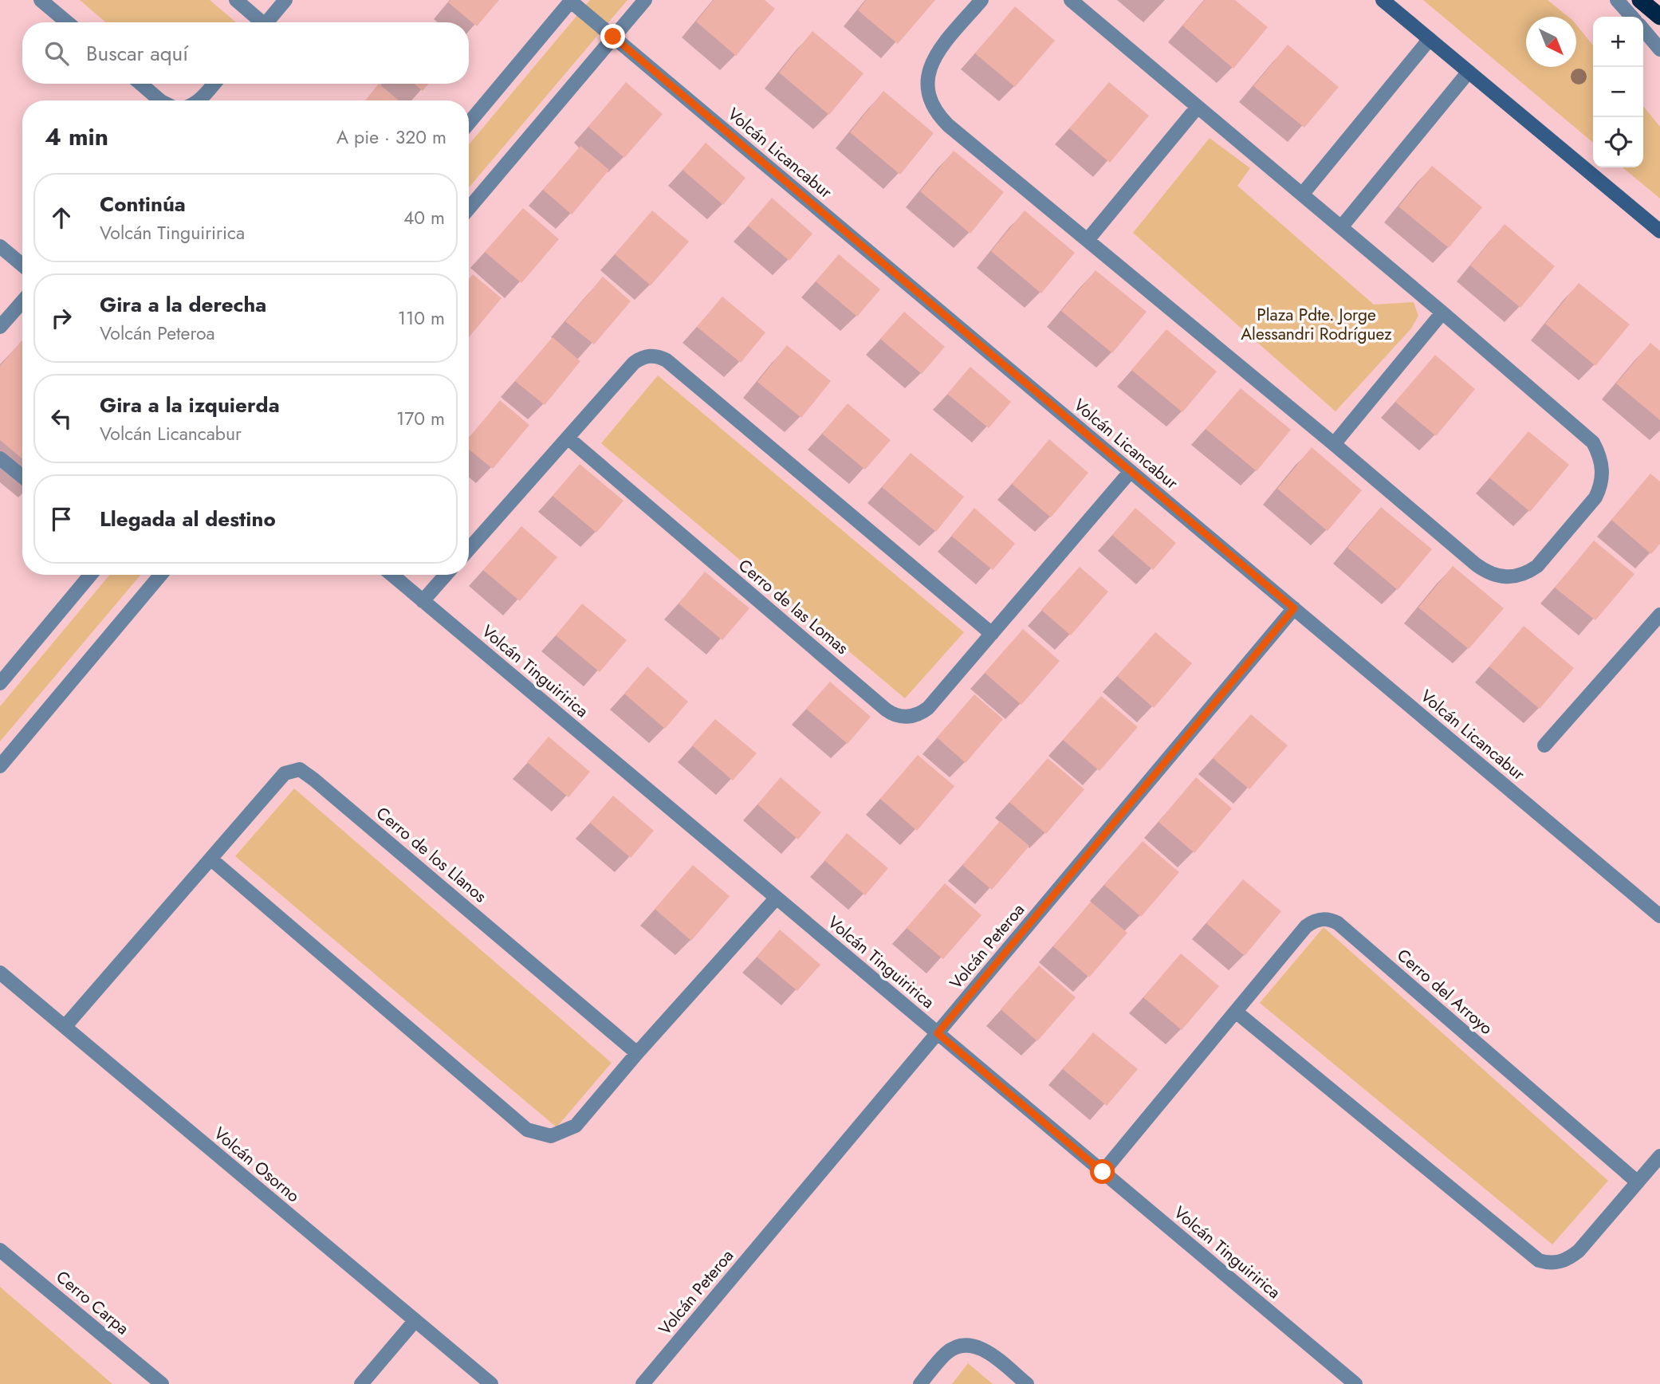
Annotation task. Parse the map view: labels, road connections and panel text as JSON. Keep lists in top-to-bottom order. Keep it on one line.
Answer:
{"streets":{"street":["Volcán Licancabur","Cerro de las Lomas","Volcán Tinguiririca","Cerro de los Llanos","Volcán Peteroa","Cerro del Arroyo","Volcán Osorno","Cerro Carpa"]},"crossings":[["Volcán Licancabur","Cerro de las Lomas"],["Volcán Licancabur","Volcán Peteroa"],["Volcán Tinguiririca","Volcán Peteroa"],["Volcán Tinguiririca","Cerro del Arroyo"],["Cerro de los Llanos","Volcán Osorno"]],"parks":["Plaza Pdte. Jorge Alessandri Rodríguez"],"north":"bottom right","page":{"map_buttons":["+","−"],"search":"Buscar aquí","heading":["4 min","A pie · 320 m"],"list":[["Continúa","Volcán Tinguiririca","40 m"],["Gira a la derecha","Volcán Peteroa","110 m"],["Gira a la izquierda","Volcán Licancabur","170 m"],"Llegada al destino"]}}
